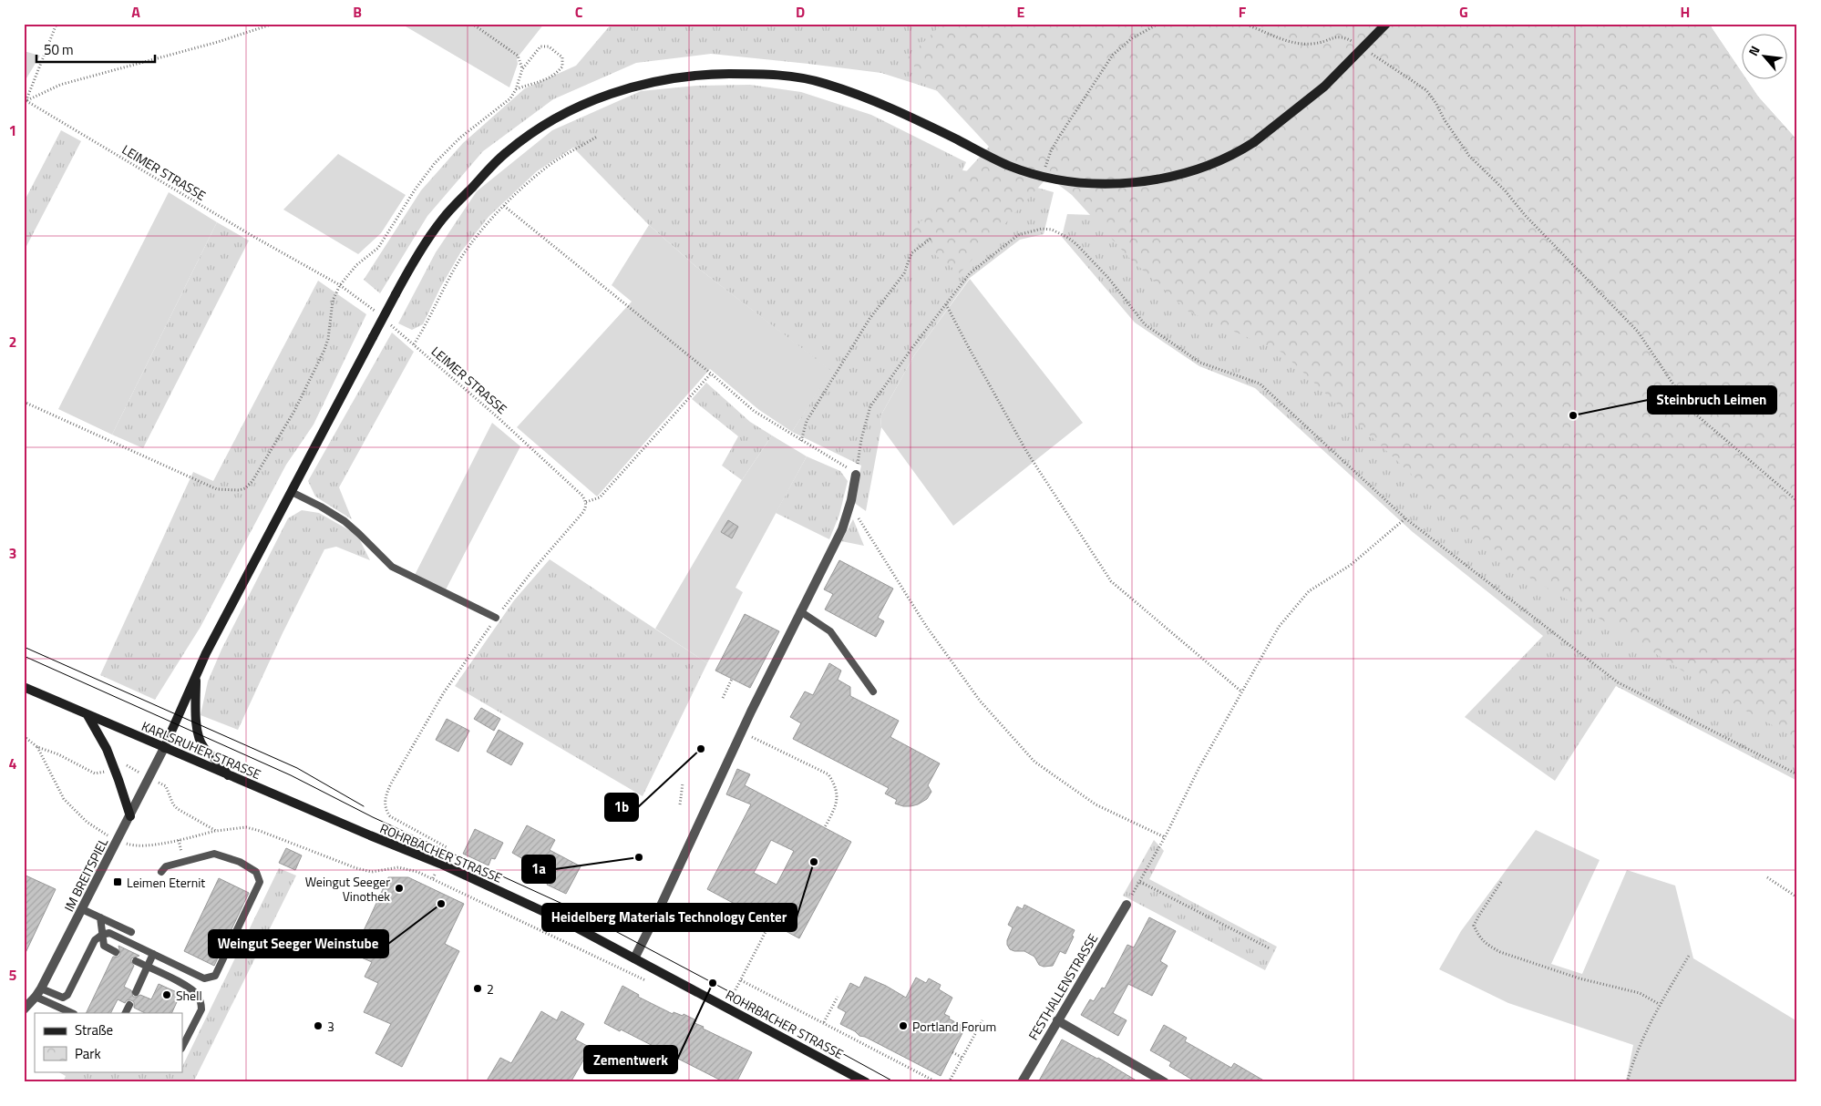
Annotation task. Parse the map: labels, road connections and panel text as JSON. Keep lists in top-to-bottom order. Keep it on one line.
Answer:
{"streets":{"main road":["KARLSRUHER STRASSE","ROHRBACHER STRASSE"],"street":["IM BREITSPIEL","FESTHALLENSTRASSE"],"path":["LEIMER STRASSE"]},"crossings":[["KARLSRUHER STRASSE","ROHRBACHER STRASSE"],["KARLSRUHER STRASSE","IM BREITSPIEL"]],"places":{"other":["Steinbruch Leimen","1b","1a","Heidelberg Materials Technology Center","Weingut Seeger Vinothek","Weingut Seeger Weinstube","Zementwerk","2","Shell","3","Portland Forum"],"transit":["Leimen Eternit"]},"legend":["Straße","Park"],"scale_bar":"50 m","north":"top left","grid":{"columns":["A","B","C","D","E","F","G","H"],"rows":["1","2","3","4","5"]}}
